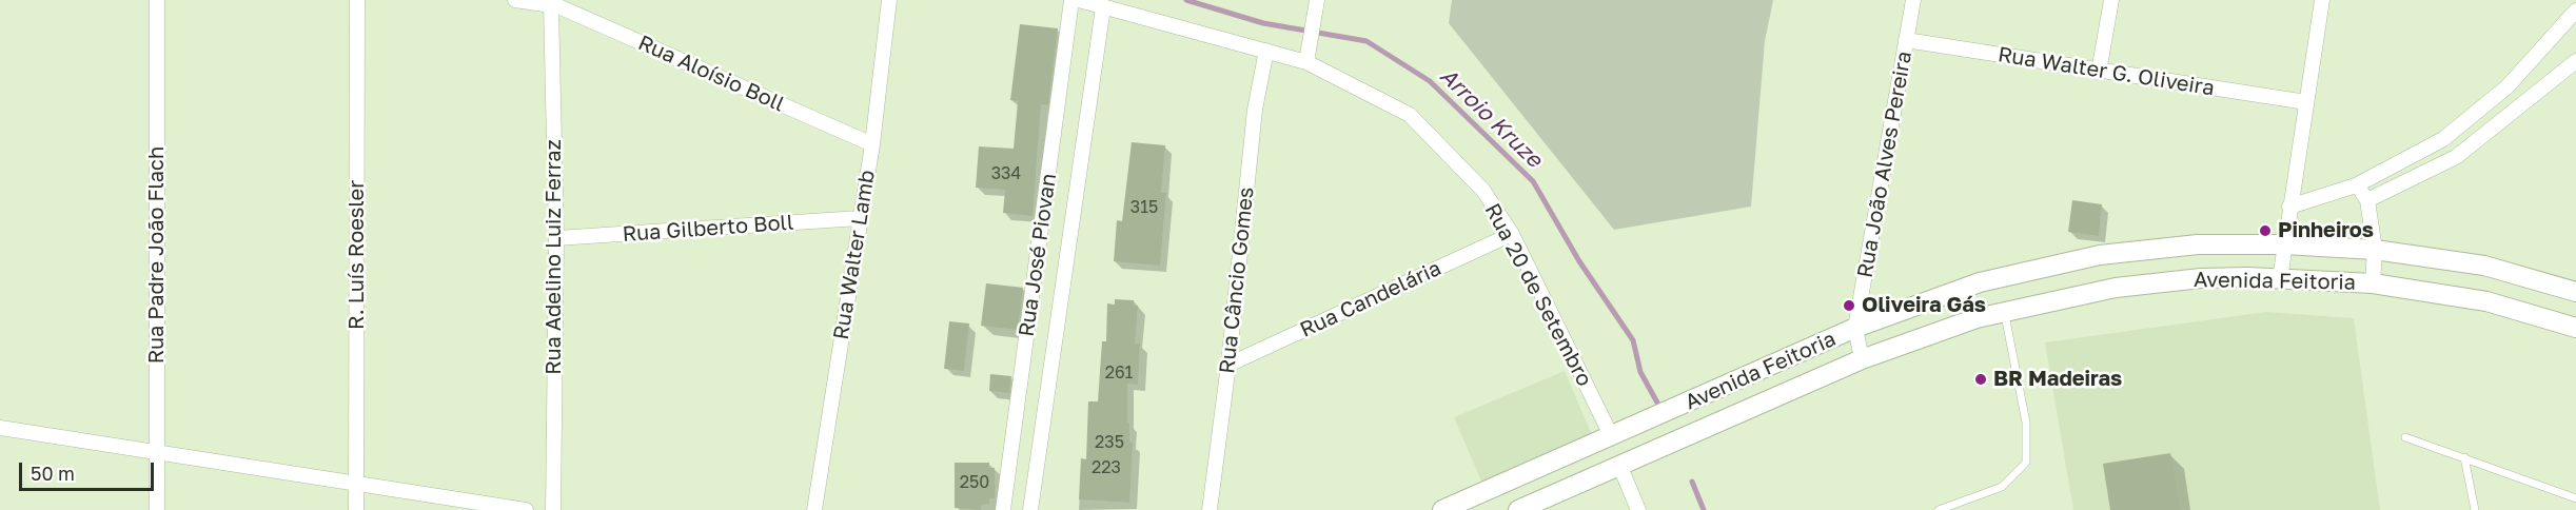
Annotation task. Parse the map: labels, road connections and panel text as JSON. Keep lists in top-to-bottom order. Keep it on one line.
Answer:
{"streets":{"main road":["Avenida Feitoria"],"street":["Rua Walter G. Oliveira","Rua Aloísio Boll","Rua João Alves Pereira","Rua Gilberto Boll","Rua Padre João Flach","R. Luís Roesler","Rua Walter Lamb","Rua José Piovan","Rua Adelino Luiz Ferraz","Rua Câncio Gomes","Rua 20 de Setembro","Rua Candelária"]},"crossings":[["Rua Walter G. Oliveira","Rua João Alves Pereira"],["Rua Aloísio Boll","Rua Walter Lamb"],["Rua Aloísio Boll","Rua Adelino Luiz Ferraz"],["Rua João Alves Pereira","Avenida Feitoria"],["Rua Gilberto Boll","Rua Walter Lamb"],["Rua Gilberto Boll","Rua Adelino Luiz Ferraz"],["Rua José Piovan","Rua 20 de Setembro"],["Rua Câncio Gomes","Rua 20 de Setembro"],["Rua Câncio Gomes","Rua Candelária"],["Avenida Feitoria","Rua 20 de Setembro"],["Rua 20 de Setembro","Rua Candelária"]],"water":["Arroio Kruze"],"places":["Pinheiros","Oliveira Gás","BR Madeiras"],"house_numbers":["334","315","261","235","223","250"],"scale_bar":"50 m"}
